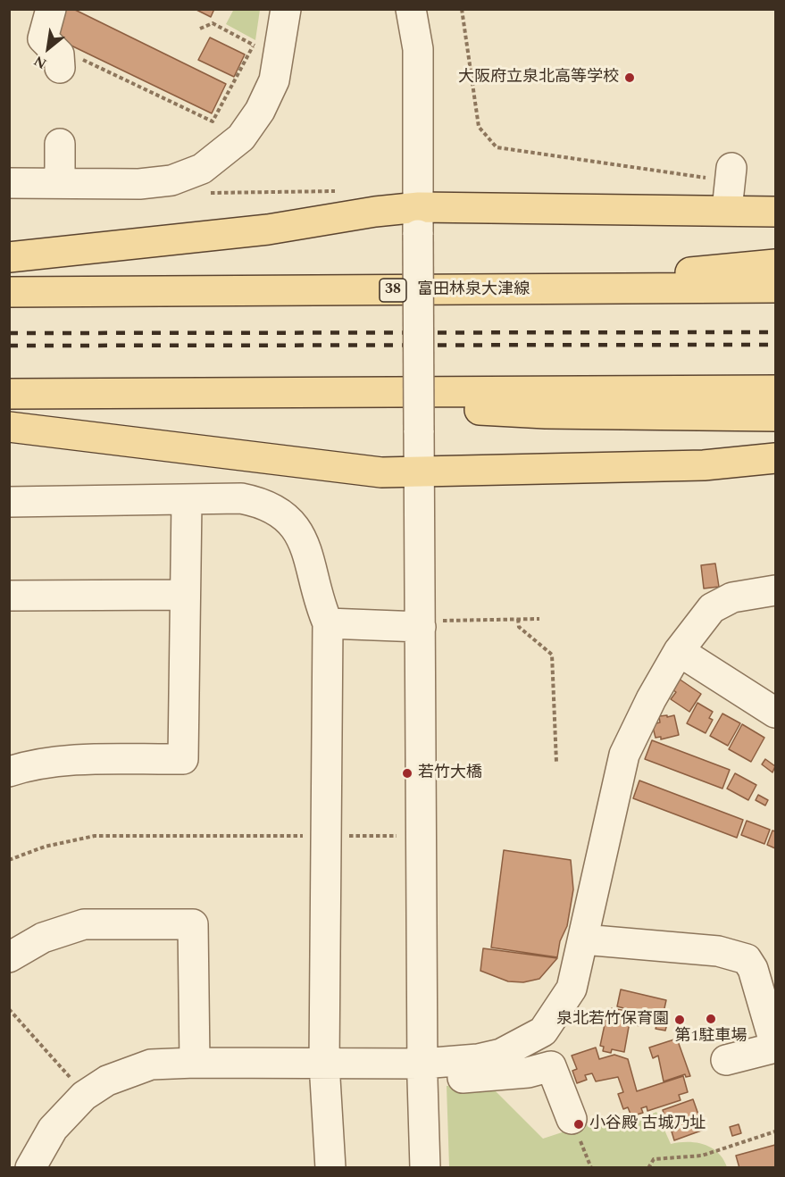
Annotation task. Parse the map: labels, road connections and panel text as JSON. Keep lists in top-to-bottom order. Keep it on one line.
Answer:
{"streets":{"main road":["38","富田林泉大津線"]},"places":["大阪府立泉北高等学校","若竹大橋","第1駐車場","泉北若竹保育園","小谷殿 古城乃址"],"north":"bottom left"}
